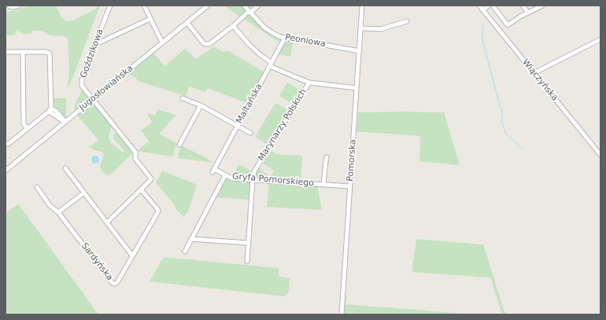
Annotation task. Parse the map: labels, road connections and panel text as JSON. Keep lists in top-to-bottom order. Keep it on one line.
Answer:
{"streets":{"street":["Peoniowa","Goździkowa","Wiączyńska","Jugosłowiańska","Maltańska","Marynarzy Polskich","Pomorska","Gryfa Pomorskiego","Sardyńska"]},"crossings":[["Peoniowa","Maltańska"],["Peoniowa","Pomorska"],["Goździkowa","Jugosłowiańska"],["Maltańska","Gryfa Pomorskiego"],["Marynarzy Polskich","Gryfa Pomorskiego"],["Pomorska","Gryfa Pomorskiego"]]}
